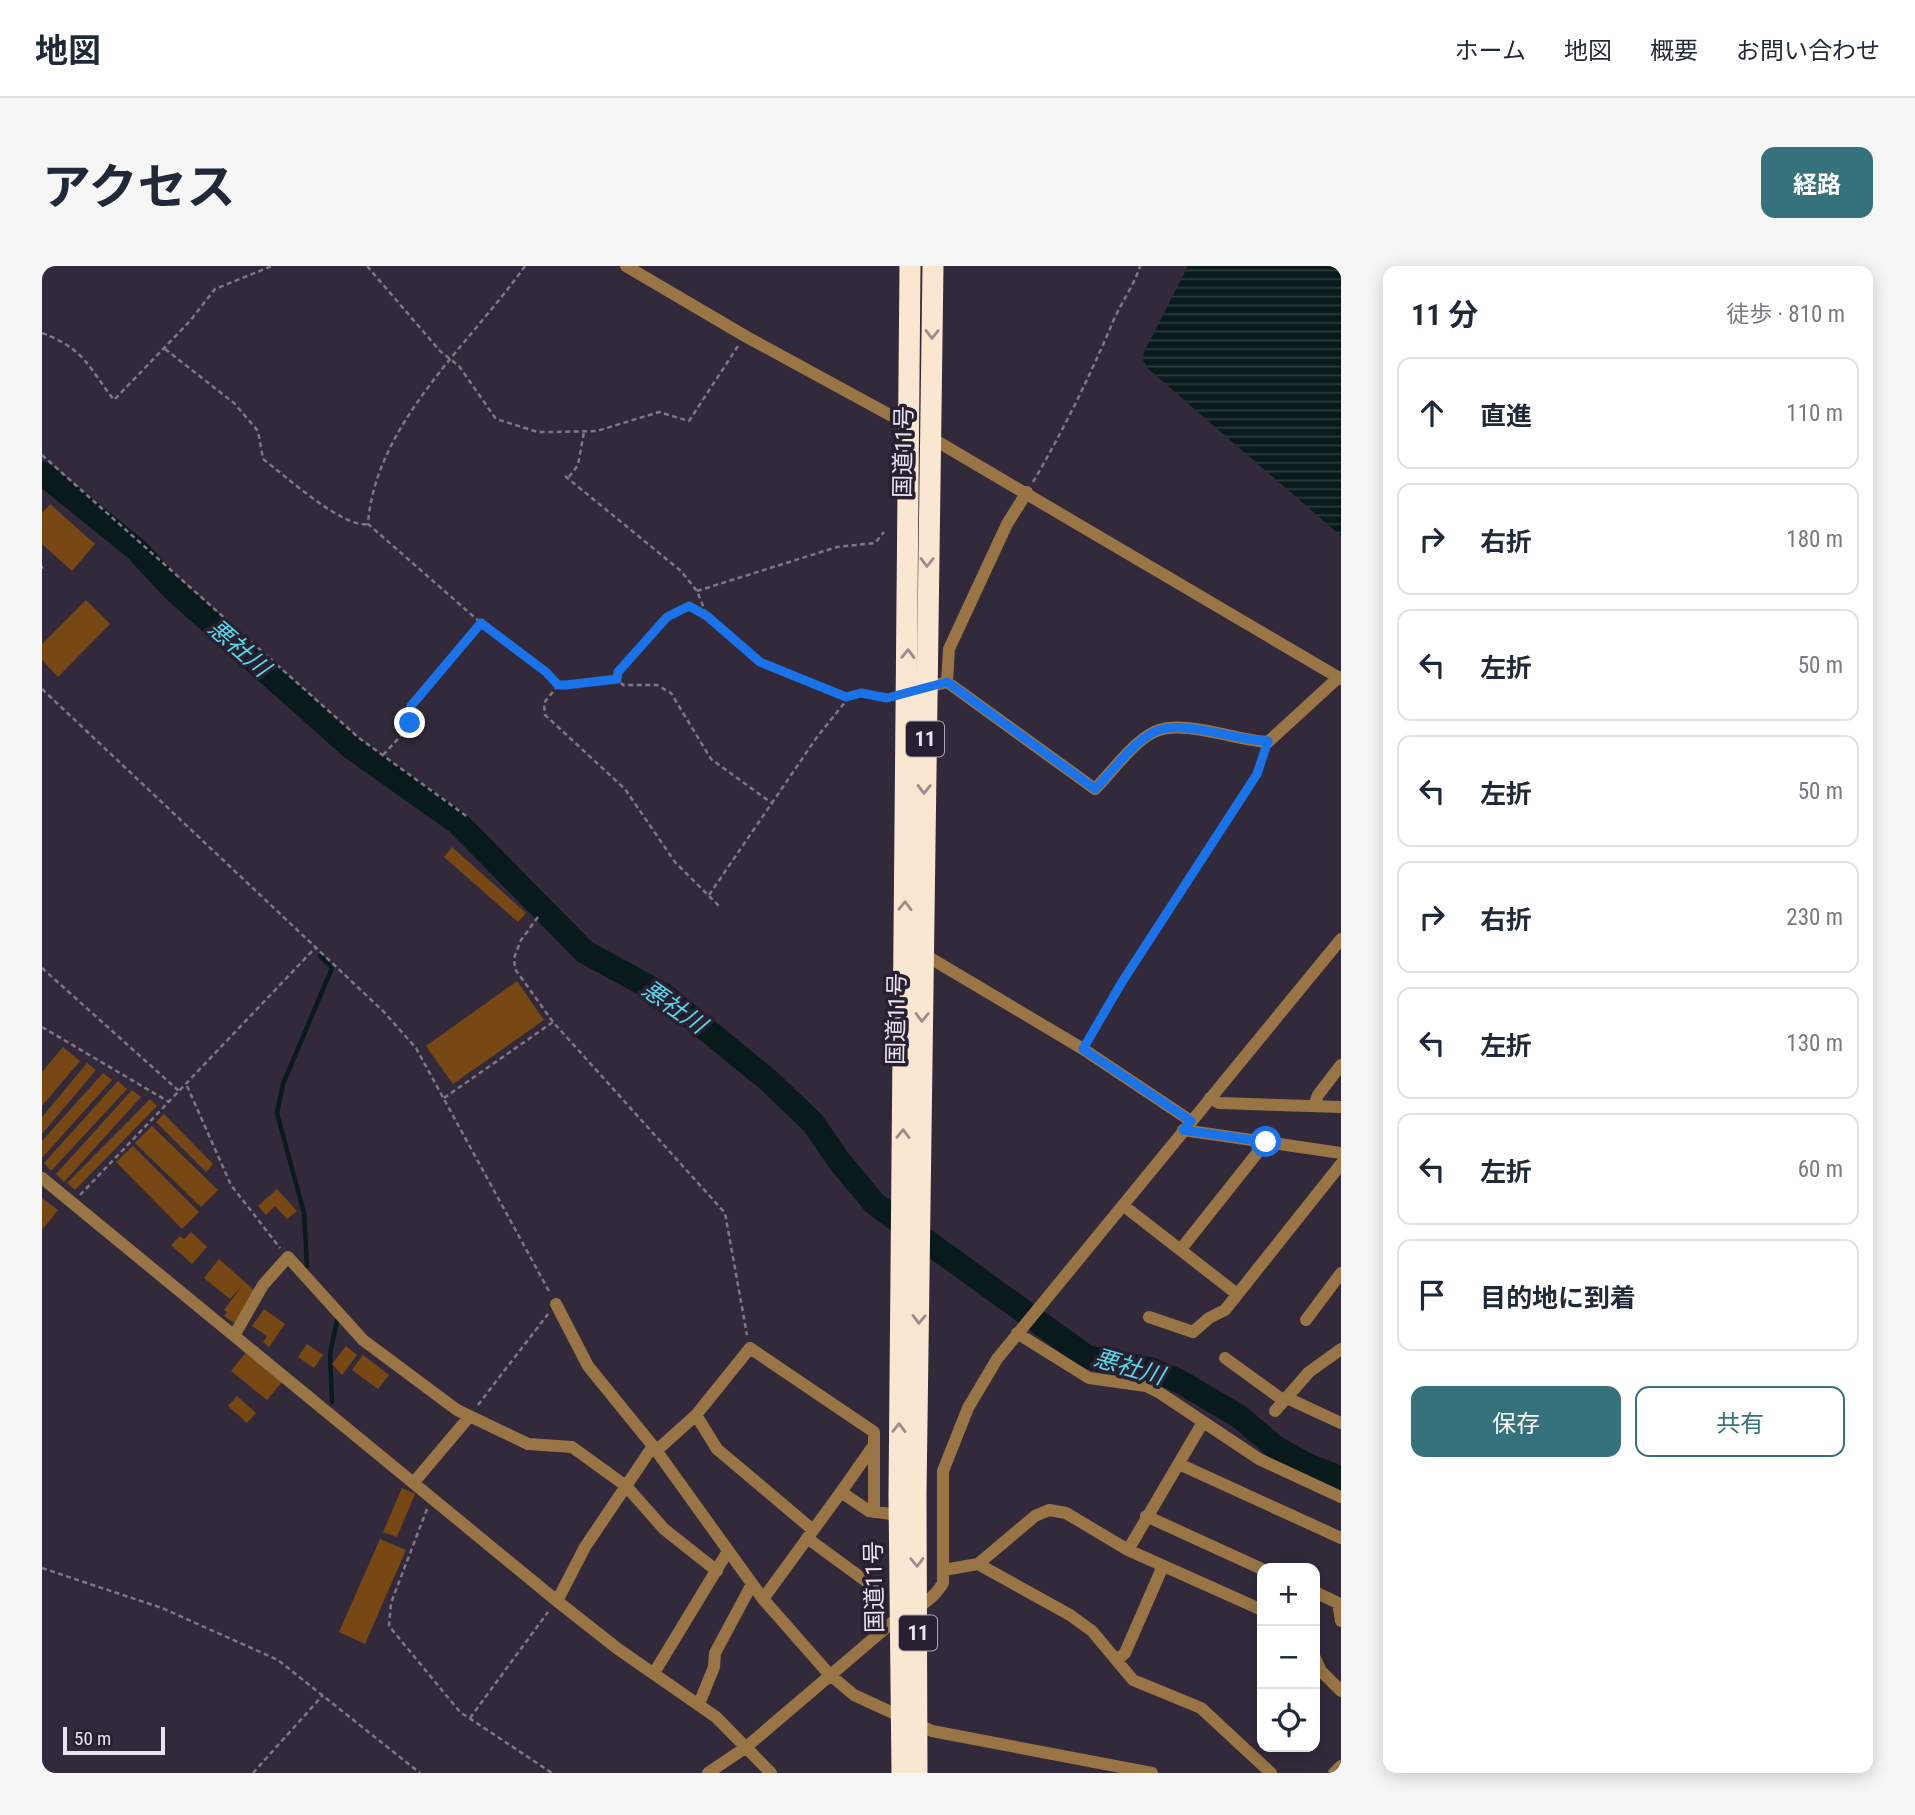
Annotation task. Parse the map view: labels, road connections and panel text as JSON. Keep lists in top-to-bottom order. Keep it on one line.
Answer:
{"streets":{"highway":["国道11号","11"]},"water":["悪社川"],"scale_bar":"50 m","page":{"header":"地図","nav":["ホーム","地図","概要","お問い合わせ"],"title":"アクセス","buttons":["経路",["保存","共有"]],"heading":["11 分","徒歩 · 810 m"],"list":[["直進","110 m"],["右折","180 m"],["左折","50 m"],["左折","50 m"],["右折","230 m"],["左折","130 m"],["左折","60 m"],"目的地に到着"],"map_buttons":["+","−"],"scale":"50 m"}}
